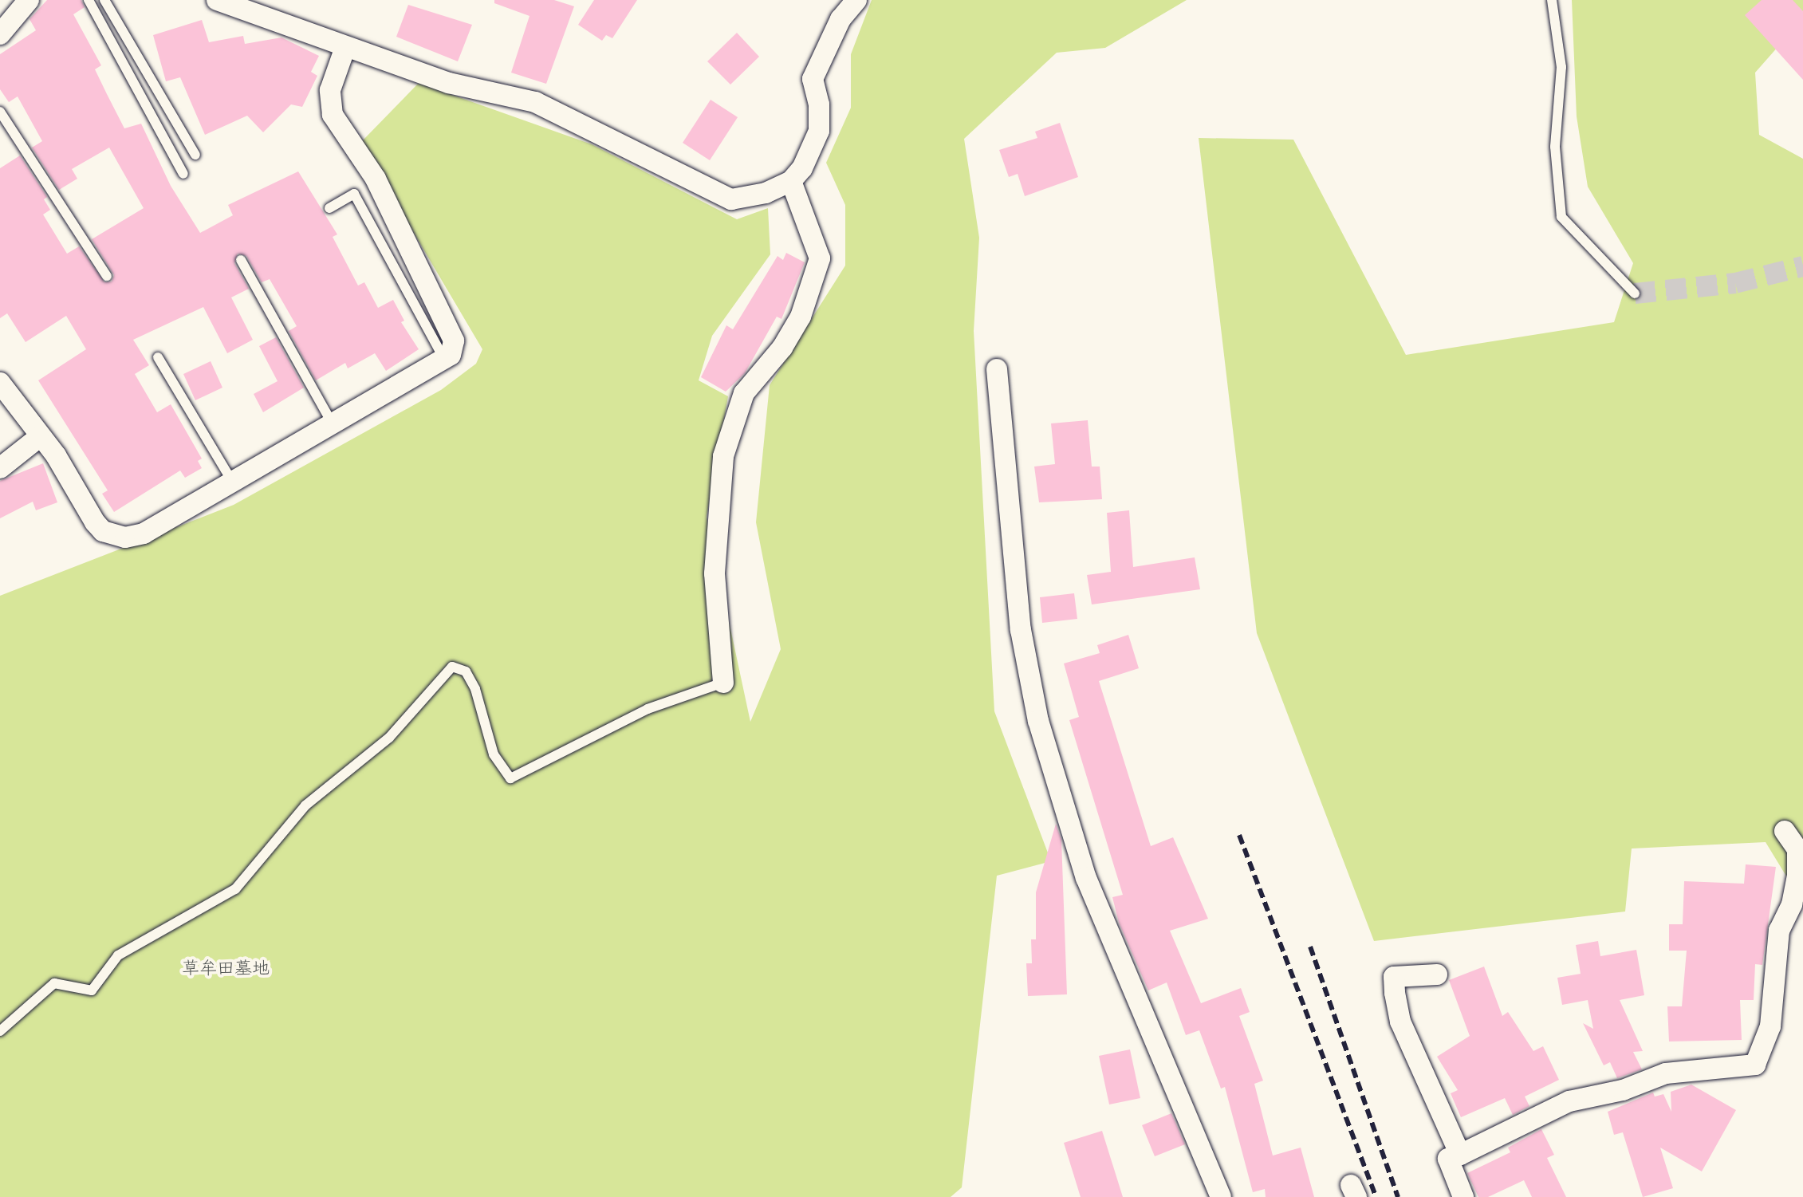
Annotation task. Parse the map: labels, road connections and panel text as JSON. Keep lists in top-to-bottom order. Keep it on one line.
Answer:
{"parks":["草牟田墓地"]}
